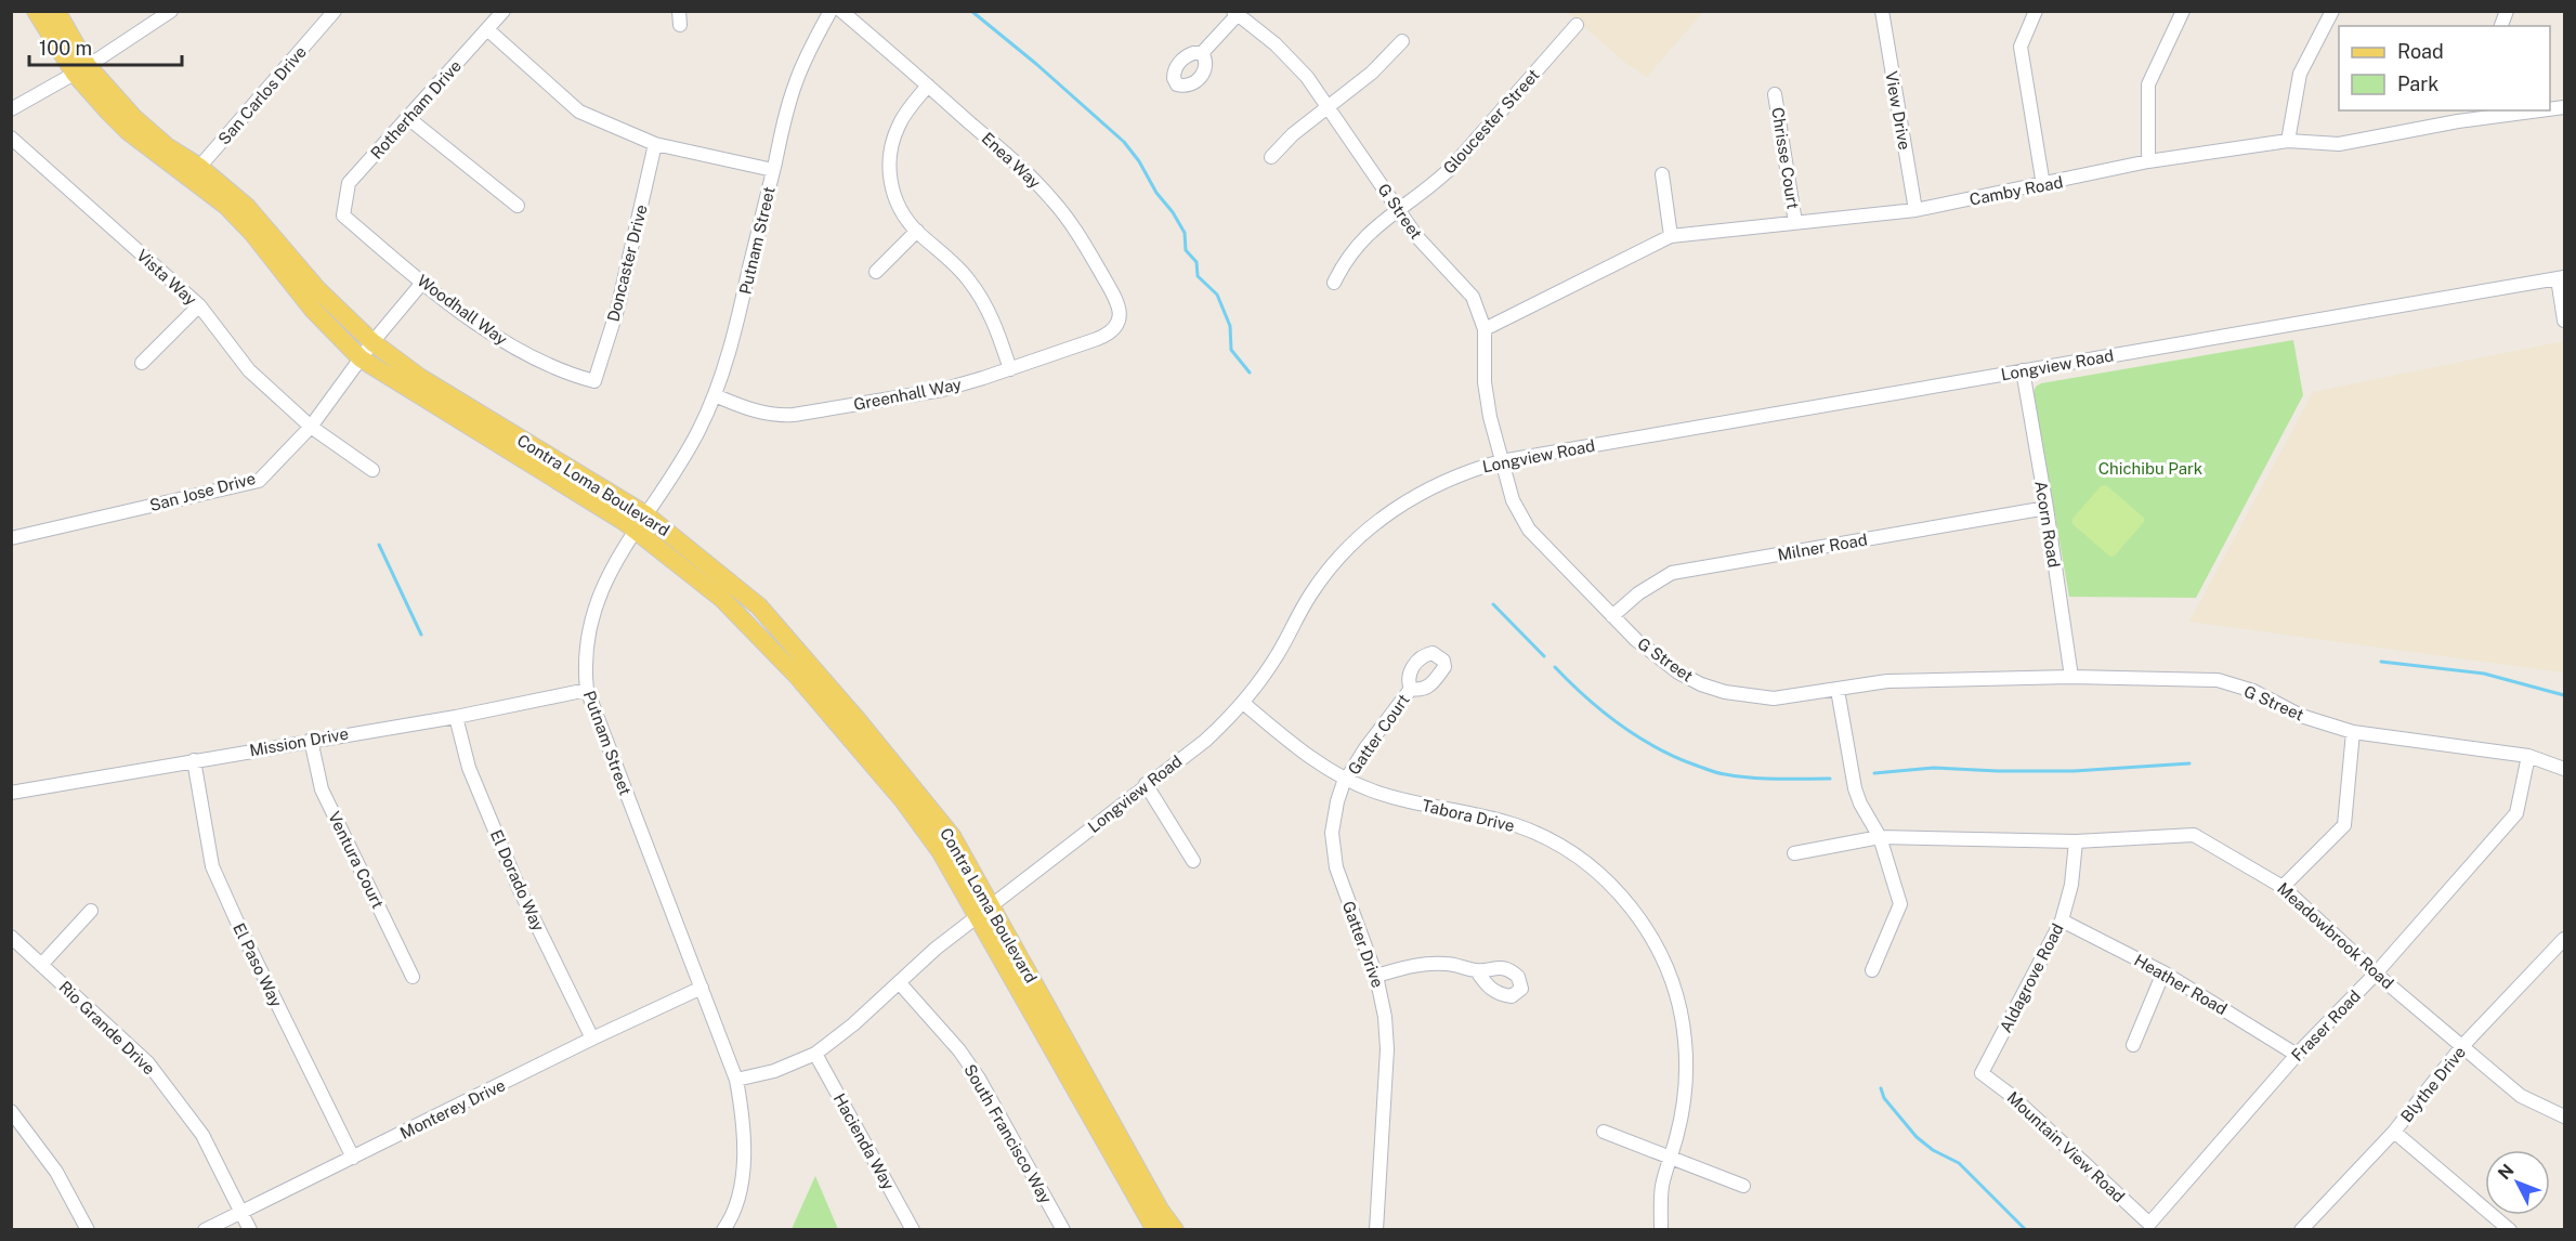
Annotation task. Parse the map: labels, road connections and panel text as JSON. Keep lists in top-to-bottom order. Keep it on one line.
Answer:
{"streets":{"main road":["Contra Loma Boulevard"],"street":["San Carlos Drive","Rotherham Drive","View Drive","Gloucester Street","Chrisse Court","Enea Way","Camby Road","G Street","Putnam Street","Doncaster Drive","Vista Way","Woodhall Way","Longview Road","Greenhall Way","San Jose Drive","Acorn Road","Milner Road","Gatter Court","Mission Drive","Tabora Drive","Ventura Court","El Dorado Way","Meadowbrook Road","Gatter Drive","El Paso Way","Aldagrove Road","Heather Road","Fraser Road","Rio Grande Drive","Blythe Drive","Monterey Drive","South Francisco Way","Hacienda Way","Mountain View Road"]},"crossings":[["San Carlos Drive","Contra Loma Boulevard"],["Rotherham Drive","Woodhall Way"],["View Drive","Camby Road"],["Gloucester Street","G Street"],["Chrisse Court","Camby Road"],["Enea Way","Greenhall Way"],["Camby Road","G Street"],["G Street","Longview Road"],["G Street","Acorn Road"],["G Street","Milner Road"],["G Street","Fraser Road"],["Putnam Street","Longview Road"],["Putnam Street","Greenhall Way"],["Putnam Street","Contra Loma Boulevard"],["Putnam Street","Mission Drive"],["Putnam Street","Monterey Drive"],["Doncaster Drive","Woodhall Way"],["Vista Way","San Jose Drive"],["Woodhall Way","San Jose Drive"],["Longview Road","Contra Loma Boulevard"],["Longview Road","Acorn Road"],["Longview Road","Tabora Drive"],["Longview Road","South Francisco Way"],["Longview Road","Hacienda Way"],["Contra Loma Boulevard","San Jose Drive"],["Acorn Road","Milner Road"],["Gatter Court","Tabora Drive"],["Gatter Court","Gatter Drive"],["Mission Drive","Ventura Court"],["Mission Drive","El Dorado Way"],["Mission Drive","El Paso Way"],["Tabora Drive","Gatter Drive"],["El Dorado Way","Monterey Drive"],["Meadowbrook Road","Aldagrove Road"],["Meadowbrook Road","Fraser Road"],["Meadowbrook Road","Blythe Drive"],["El Paso Way","Monterey Drive"],["Aldagrove Road","Heather Road"],["Aldagrove Road","Mountain View Road"],["Heather Road","Fraser Road"],["Fraser Road","Mountain View Road"],["Rio Grande Drive","Monterey Drive"]],"parks":["Chichibu Park"],"legend":["Road","Park"],"scale_bar":"100 m","north":"top left"}
